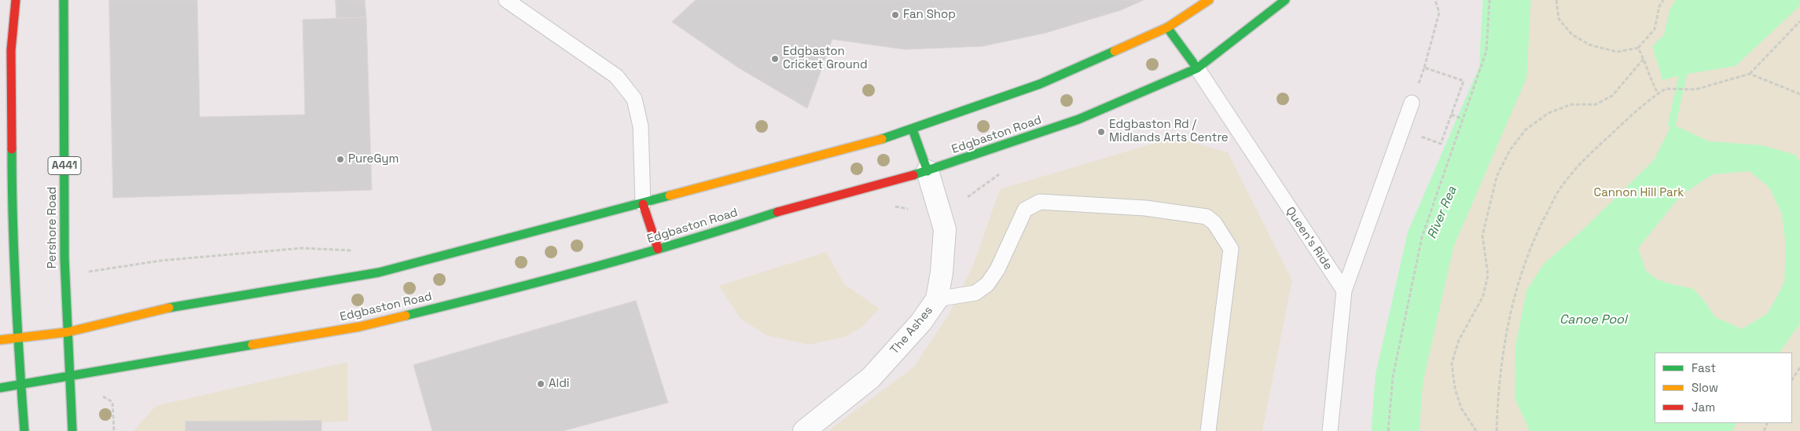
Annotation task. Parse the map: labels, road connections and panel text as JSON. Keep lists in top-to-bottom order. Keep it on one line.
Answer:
{"streets":{"main road":["Edgbaston Road","A441","Pershore Road"],"street":["The Ashes"],"lane":["Queen's Ride"]},"crossings":[["Edgbaston Road","Pershore Road"],["Edgbaston Road","Queen's Ride"],["Edgbaston Road","The Ashes"]],"water":["River Rea","Canoe Pool"],"parks":["Cannon Hill Park"],"places":["Fan Shop","Edgbaston Cricket Ground","Edgbaston Rd / Midlands Arts Centre","PureGym","Aldi"],"legend":["Fast","Slow","Jam"]}
